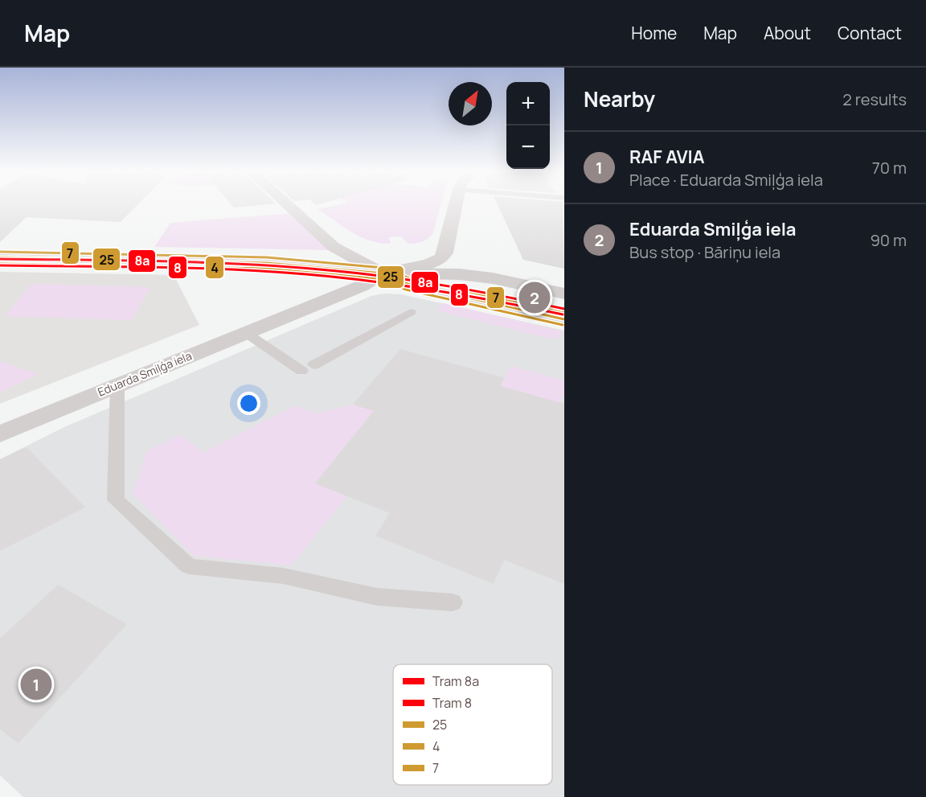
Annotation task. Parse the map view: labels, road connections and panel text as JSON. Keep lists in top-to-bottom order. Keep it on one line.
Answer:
{"streets":{"street":["Eduarda Smiļģa iela"]},"lines":["transit line 7","transit line 25","tram line 8a","transit line 4","tram line 8"],"legend":["Tram 8a","Tram 8","25","4","7"],"north":"top right","page":{"header":"Map","nav":["Home","Map","About","Contact"],"heading":["Nearby","2 results"],"map_buttons":["+","−"],"list":[{"mark":"1","name":"RAF AVIA","note":"Place · Eduarda Smiļģa iela","value":"70 m"},{"mark":"2","name":"Eduarda Smiļģa iela","note":"Bus stop · Bāriņu iela","value":"90 m"}],"pins":["2","1"]}}
